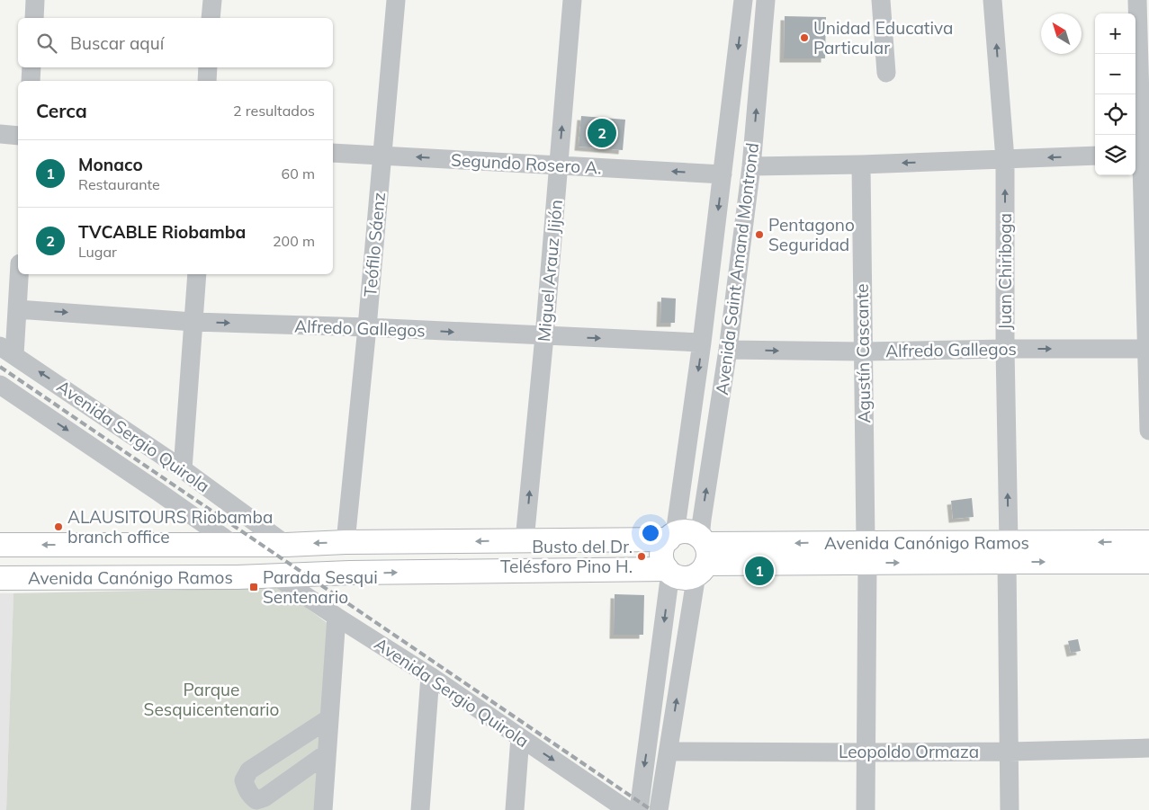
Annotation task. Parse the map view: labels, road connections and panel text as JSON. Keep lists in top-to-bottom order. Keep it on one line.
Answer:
{"streets":{"main road":["Avenida Canónigo Ramos"],"street":["Segundo Rosero A.","Teófilo Sáenz","Avenida Saint Amand Montrond","Miguel Arauz Jijón","Juan Chiriboga","Alfredo Gallegos","Agustín Cascante","Avenida Sergio Quirola","Leopoldo Ormaza"]},"crossings":[["Segundo Rosero A.","Teófilo Sáenz"],["Segundo Rosero A.","Avenida Saint Amand Montrond"],["Segundo Rosero A.","Miguel Arauz Jijón"],["Teófilo Sáenz","Alfredo Gallegos"],["Teófilo Sáenz","Avenida Canónigo Ramos"],["Avenida Saint Amand Montrond","Alfredo Gallegos"],["Avenida Saint Amand Montrond","Avenida Canónigo Ramos"],["Avenida Saint Amand Montrond","Leopoldo Ormaza"],["Miguel Arauz Jijón","Alfredo Gallegos"],["Miguel Arauz Jijón","Avenida Canónigo Ramos"],["Juan Chiriboga","Alfredo Gallegos"],["Juan Chiriboga","Avenida Canónigo Ramos"],["Juan Chiriboga","Leopoldo Ormaza"],["Alfredo Gallegos","Agustín Cascante"],["Agustín Cascante","Avenida Canónigo Ramos"],["Agustín Cascante","Leopoldo Ormaza"],["Avenida Sergio Quirola","Avenida Canónigo Ramos"]],"one_way":["Segundo Rosero A.","Miguel Arauz Jijón","Alfredo Gallegos"],"parks":["Parque Sesquicentenario"],"places":{"other":["Unidad Educativa Particular","Pentagono Seguridad","ALAUSITOURS Riobamba branch office","Busto del Dr. Telésforo Pino H."],"transit":["Parada Sesqui Sentenario"]},"north":"top left","page":{"map_buttons":["+","−"],"search":"Buscar aquí","heading":["Cerca","2 resultados"],"pins":["2","1"],"list":[{"mark":"1","name":"Monaco","note":"Restaurante","value":"60 m"},{"mark":"2","name":"TVCABLE Riobamba","note":"Lugar","value":"200 m"}]}}
